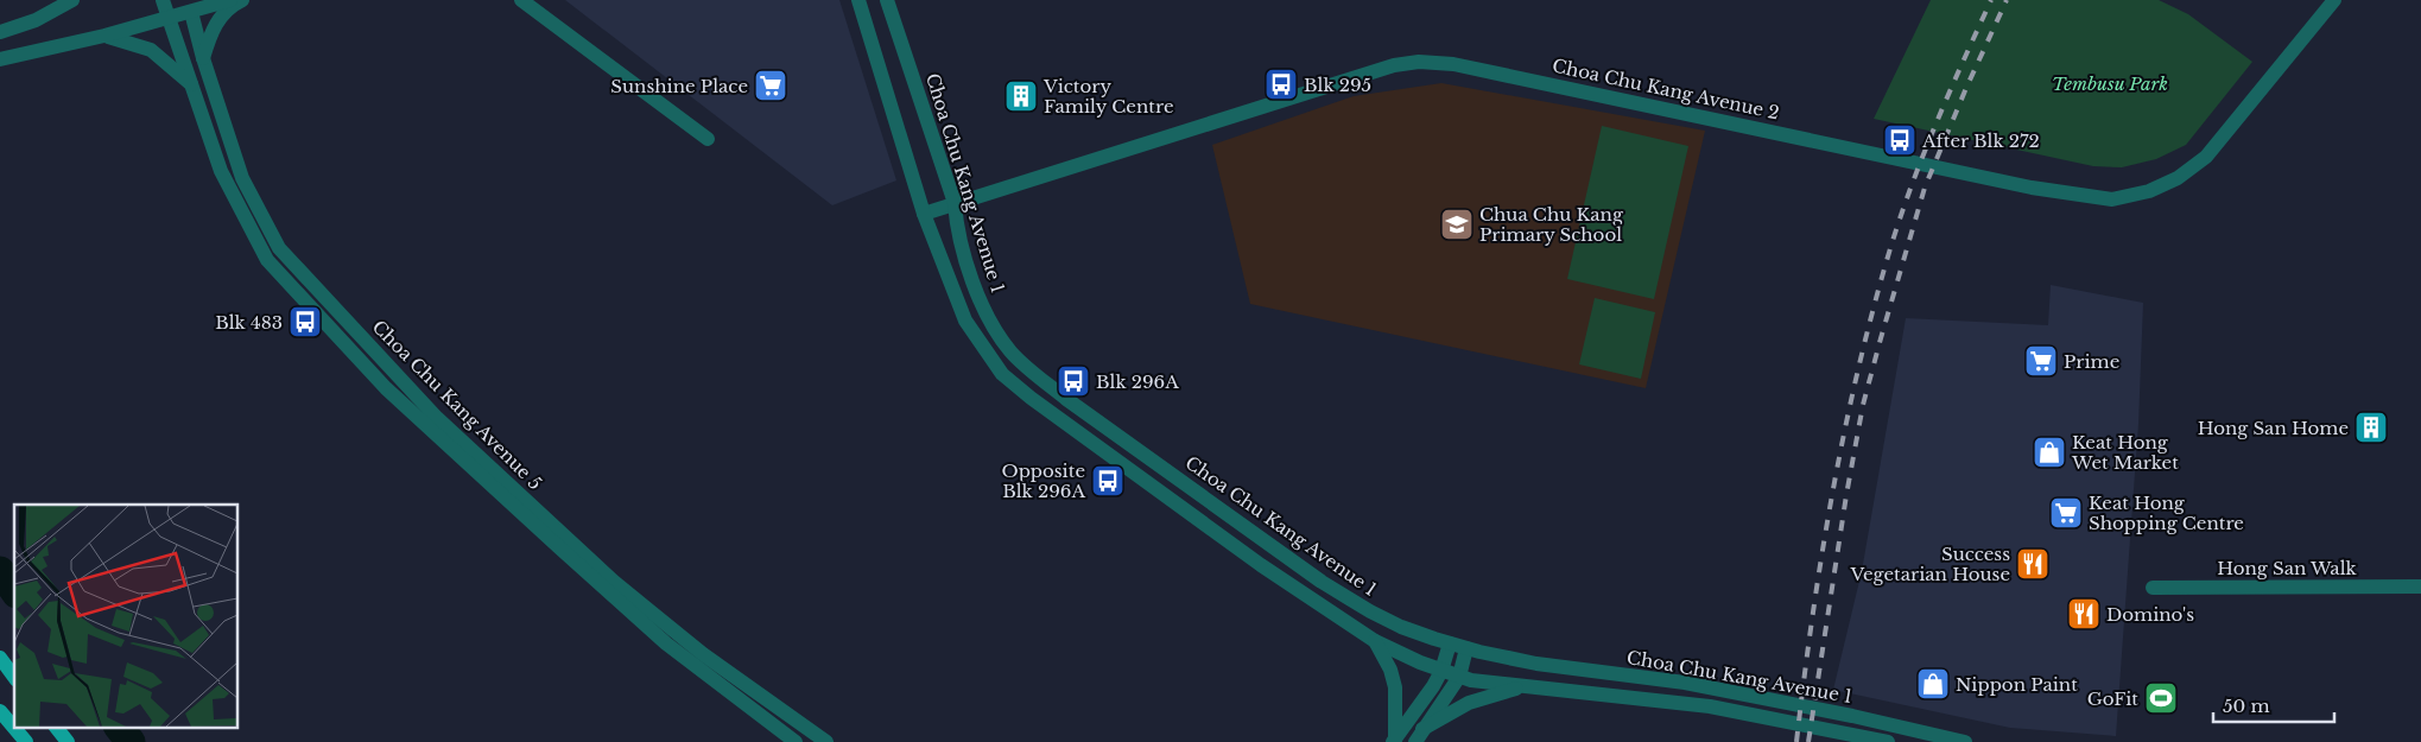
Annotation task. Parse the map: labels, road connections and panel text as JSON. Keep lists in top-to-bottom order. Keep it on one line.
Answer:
{"streets":{"street":["Choa Chu Kang Avenue 2","Choa Chu Kang Avenue 1","Choa Chu Kang Avenue 5","Hong San Walk"]},"crossings":[["Choa Chu Kang Avenue 2","Choa Chu Kang Avenue 1"]],"parks":["Tembusu Park"],"places":{"bus stop":["Blk 295","After Blk 272","Blk 483","Blk 296A","Opposite Blk 296A"],"supermarket":["Sunshine Place","Prime","Keat Hong Shopping Centre"],"building":["Victory Family Centre","Hong San Home"],"school or university":["Chua Chu Kang Primary School"],"shop":["Keat Hong Wet Market","Nippon Paint"],"restaurant":["Success Vegetarian House","Domino's"],"sports":["GoFit"]},"scale_bar":"50 m"}
